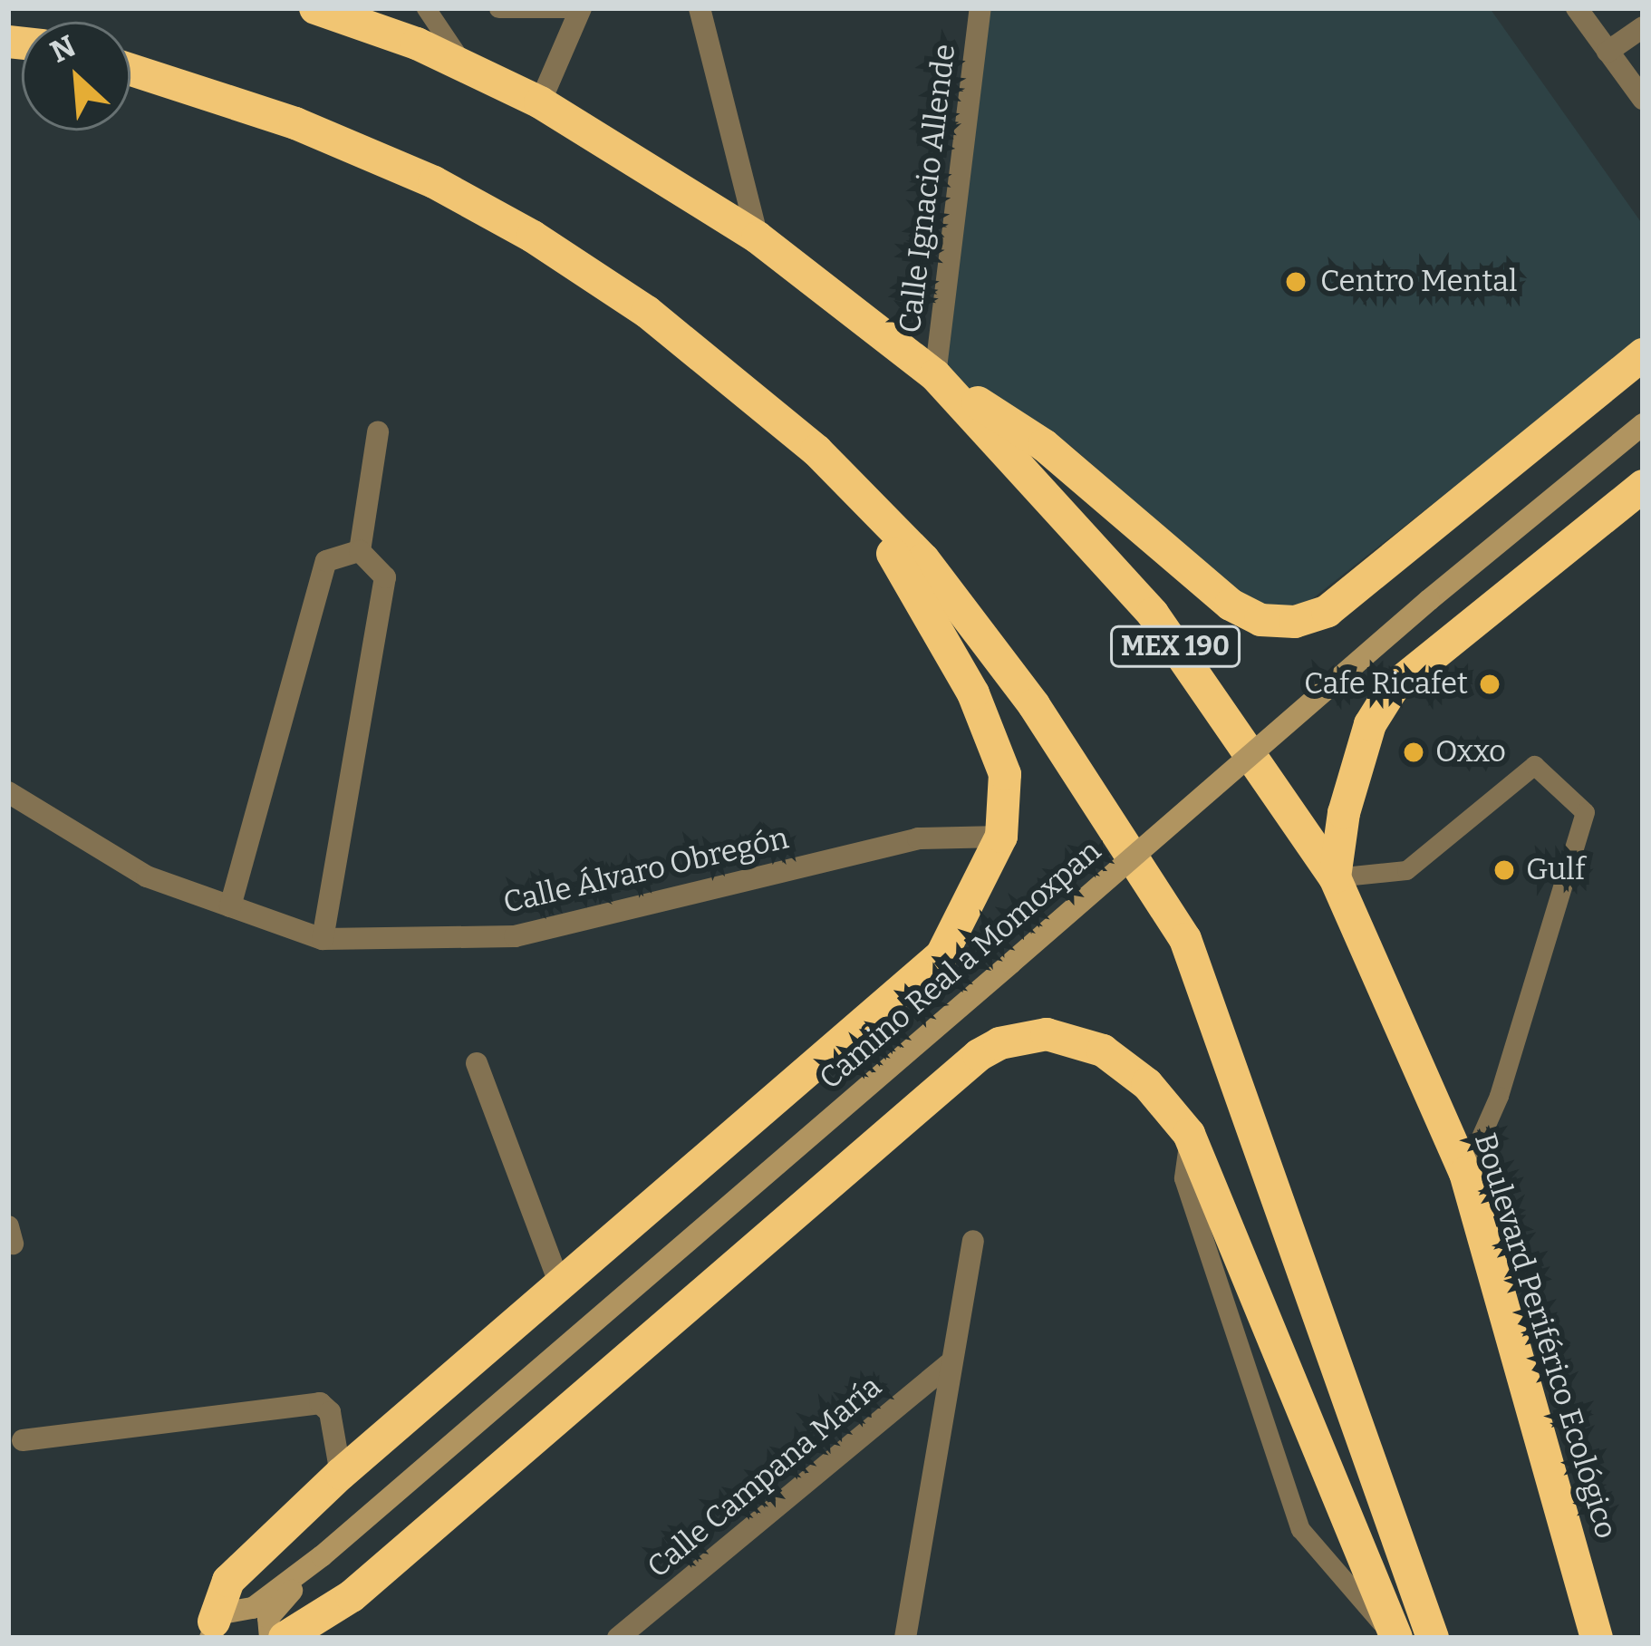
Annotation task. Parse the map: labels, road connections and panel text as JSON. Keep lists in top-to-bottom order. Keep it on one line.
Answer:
{"streets":{"highway":["MEX 190","Boulevard Periférico Ecológico"],"street":["Calle Ignacio Allende","Calle Álvaro Obregón","Camino Real a Momoxpan","Calle Campana María"]},"crossings":[["Calle Ignacio Allende","Boulevard Periférico Ecológico"]],"places":["Centro Mental","Cafe Ricafet","Oxxo","Gulf"],"north":"top left"}
